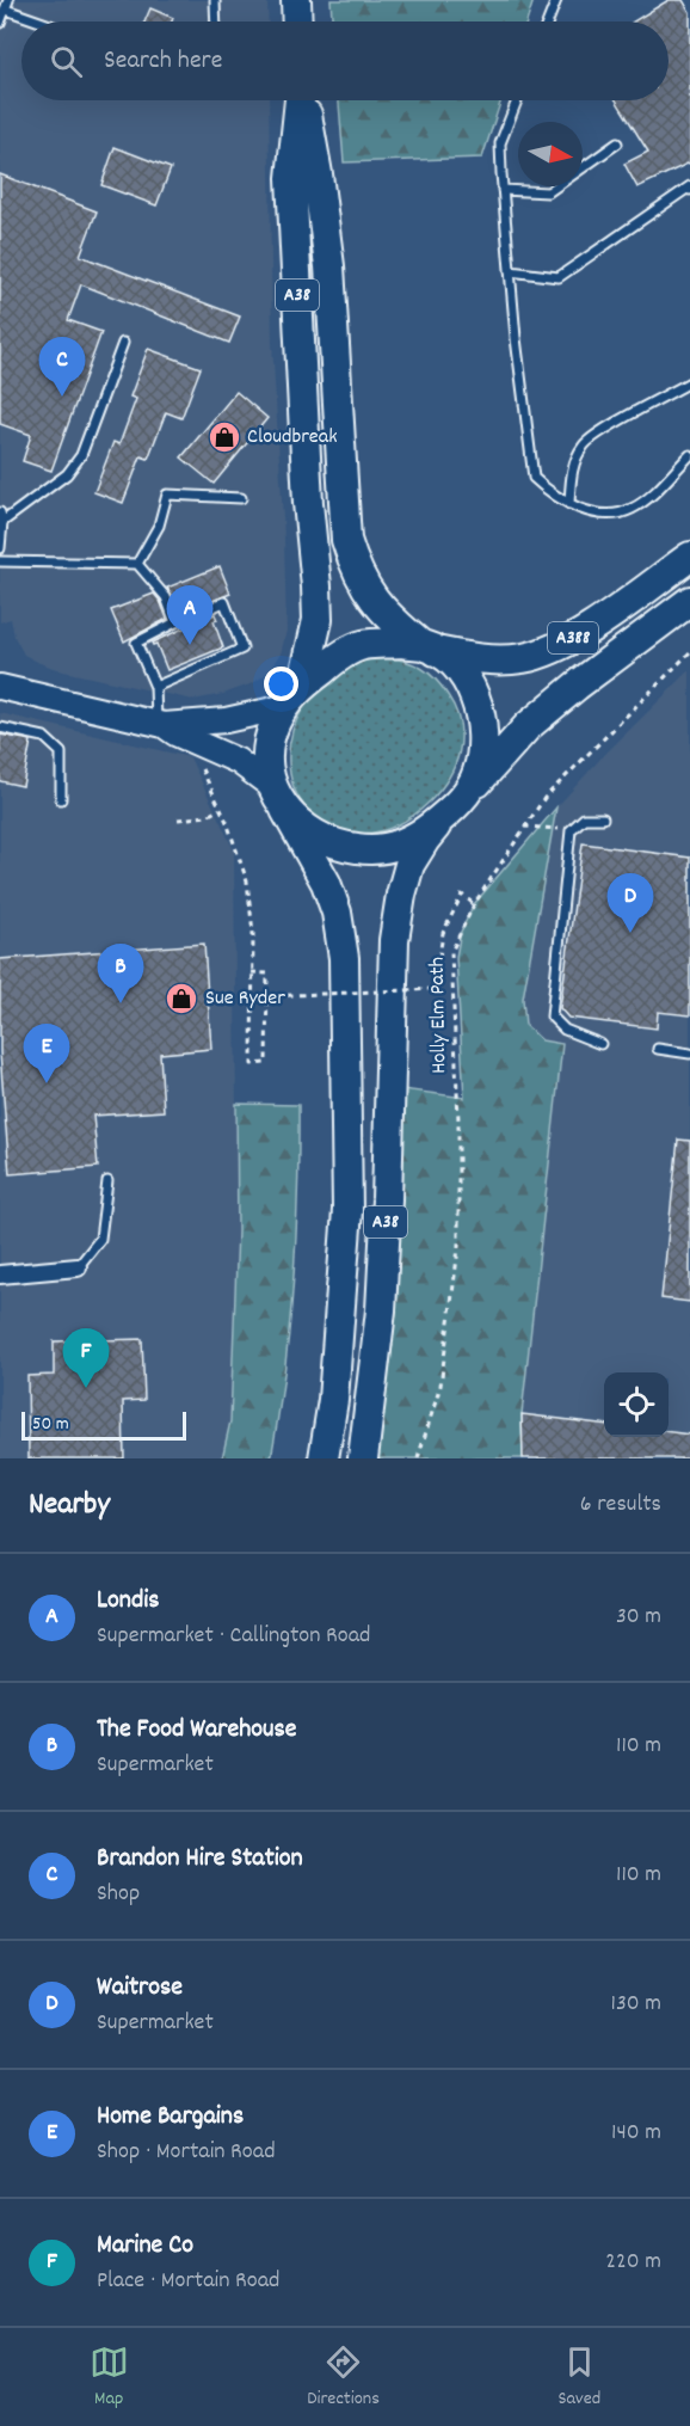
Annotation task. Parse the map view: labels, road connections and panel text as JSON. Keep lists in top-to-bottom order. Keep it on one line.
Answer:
{"streets":{"highway":["A38","A388"],"path":["Holly Elm Path"]},"crossings":[["A38","A388"]],"places":{"shop":["Cloudbreak","Sue Ryder"]},"scale_bar":"50 m","north":"right","page":{"search":"Search here","pins":["C","A","D","B","E","F"],"scale":"50 m","heading":["Nearby","6 results"],"list":[{"mark":"A","name":"Londis","note":"Supermarket · Callington Road","value":"30 m"},{"mark":"B","name":"The Food Warehouse","note":"Supermarket","value":"110 m"},{"mark":"C","name":"Brandon Hire Station","note":"Shop","value":"110 m"},{"mark":"D","name":"Waitrose","note":"Supermarket","value":"130 m"},{"mark":"E","name":"Home Bargains","note":"Shop · Mortain Road","value":"140 m"},{"mark":"F","name":"Marine Co","note":"Place · Mortain Road","value":"220 m"}],"nav":["Map","Directions","Saved"]}}
